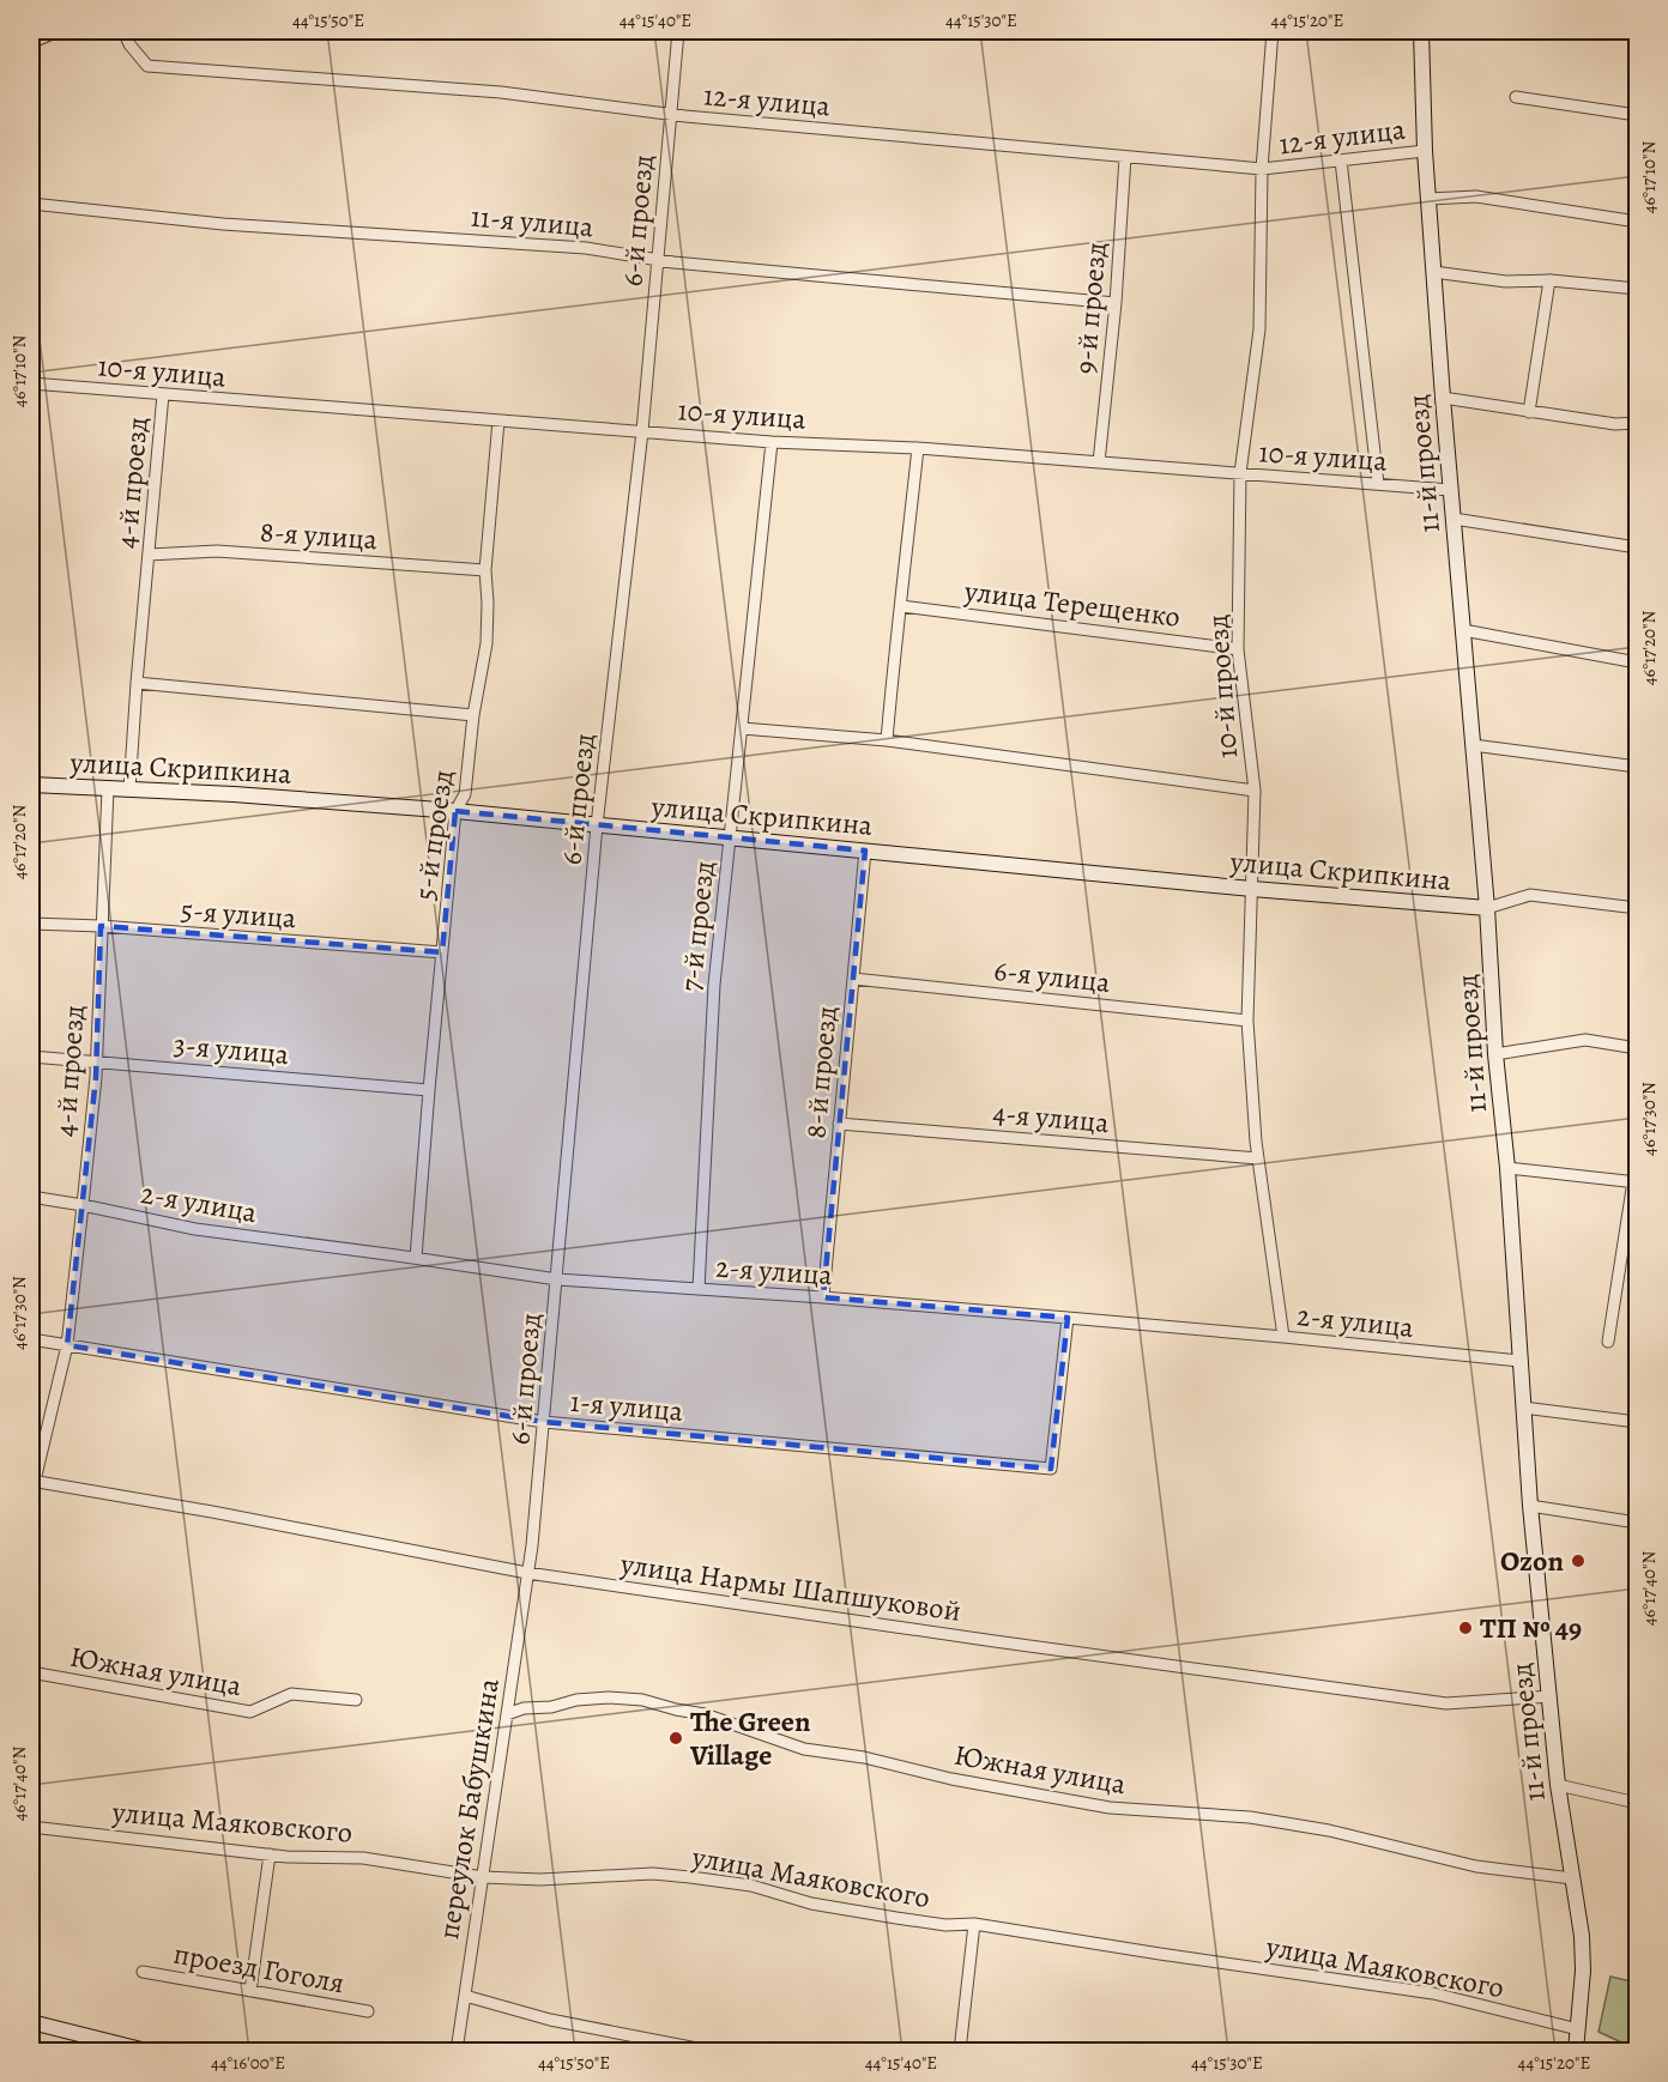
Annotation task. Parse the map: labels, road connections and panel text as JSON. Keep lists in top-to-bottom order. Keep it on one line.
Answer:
{"streets":{"street":["12-я улица","6-й проезд","11-я улица","9-й проезд","10-я улица","11-й проезд","4-й проезд","8-я улица","улица Терещенко","10-й проезд","улица Скрипкина","5-й проезд","5-я улица","7-й проезд","6-я улица","3-я улица","8-й проезд","4-я улица","2-я улица","1-я улица","улица Нармы Шапшуковой","Южная улица","переулок Бабушкина","улица Маяковского","проезд Гоголя"]},"crossings":[["12-я улица","6-й проезд"],["12-я улица","9-й проезд"],["12-я улица","11-й проезд"],["12-я улица","10-й проезд"],["6-й проезд","11-я улица"],["6-й проезд","10-я улица"],["6-й проезд","улица Скрипкина"],["6-й проезд","2-я улица"],["6-й проезд","1-я улица"],["6-й проезд","улица Нармы Шапшуковой"],["6-й проезд","переулок Бабушкина"],["11-я улица","9-й проезд"],["9-й проезд","10-я улица"],["10-я улица","11-й проезд"],["10-я улица","4-й проезд"],["10-я улица","10-й проезд"],["10-я улица","5-й проезд"],["10-я улица","7-й проезд"],["11-й проезд","улица Скрипкина"],["11-й проезд","2-я улица"],["11-й проезд","улица Нармы Шапшуковой"],["11-й проезд","Южная улица"],["11-й проезд","улица Маяковского"],["4-й проезд","8-я улица"],["4-й проезд","улица Скрипкина"],["4-й проезд","5-я улица"],["4-й проезд","3-я улица"],["4-й проезд","2-я улица"],["4-й проезд","1-я улица"],["4-й проезд","улица Нармы Шапшуковой"],["8-я улица","5-й проезд"],["улица Терещенко","10-й проезд"],["10-й проезд","улица Скрипкина"],["10-й проезд","6-я улица"],["10-й проезд","4-я улица"],["10-й проезд","2-я улица"],["улица Скрипкина","5-й проезд"],["улица Скрипкина","7-й проезд"],["улица Скрипкина","8-й проезд"],["5-й проезд","5-я улица"],["5-й проезд","3-я улица"],["5-й проезд","2-я улица"],["7-й проезд","2-я улица"],["6-я улица","8-й проезд"],["8-й проезд","4-я улица"],["8-й проезд","2-я улица"],["2-я улица","1-я улица"],["улица Нармы Шапшуковой","переулок Бабушкина"],["Южная улица","переулок Бабушкина"],["переулок Бабушкина","улица Маяковского"]],"places":["Ozon","ТП № 49","The Green Village"],"coordinates":["44°15'50\"E","44°15'40\"E","44°15'30\"E","44°15'20\"E","46°17'10\"N","46°17'20\"N","46°17'30\"N","46°17'40\"N","44°16'00\"E"]}
